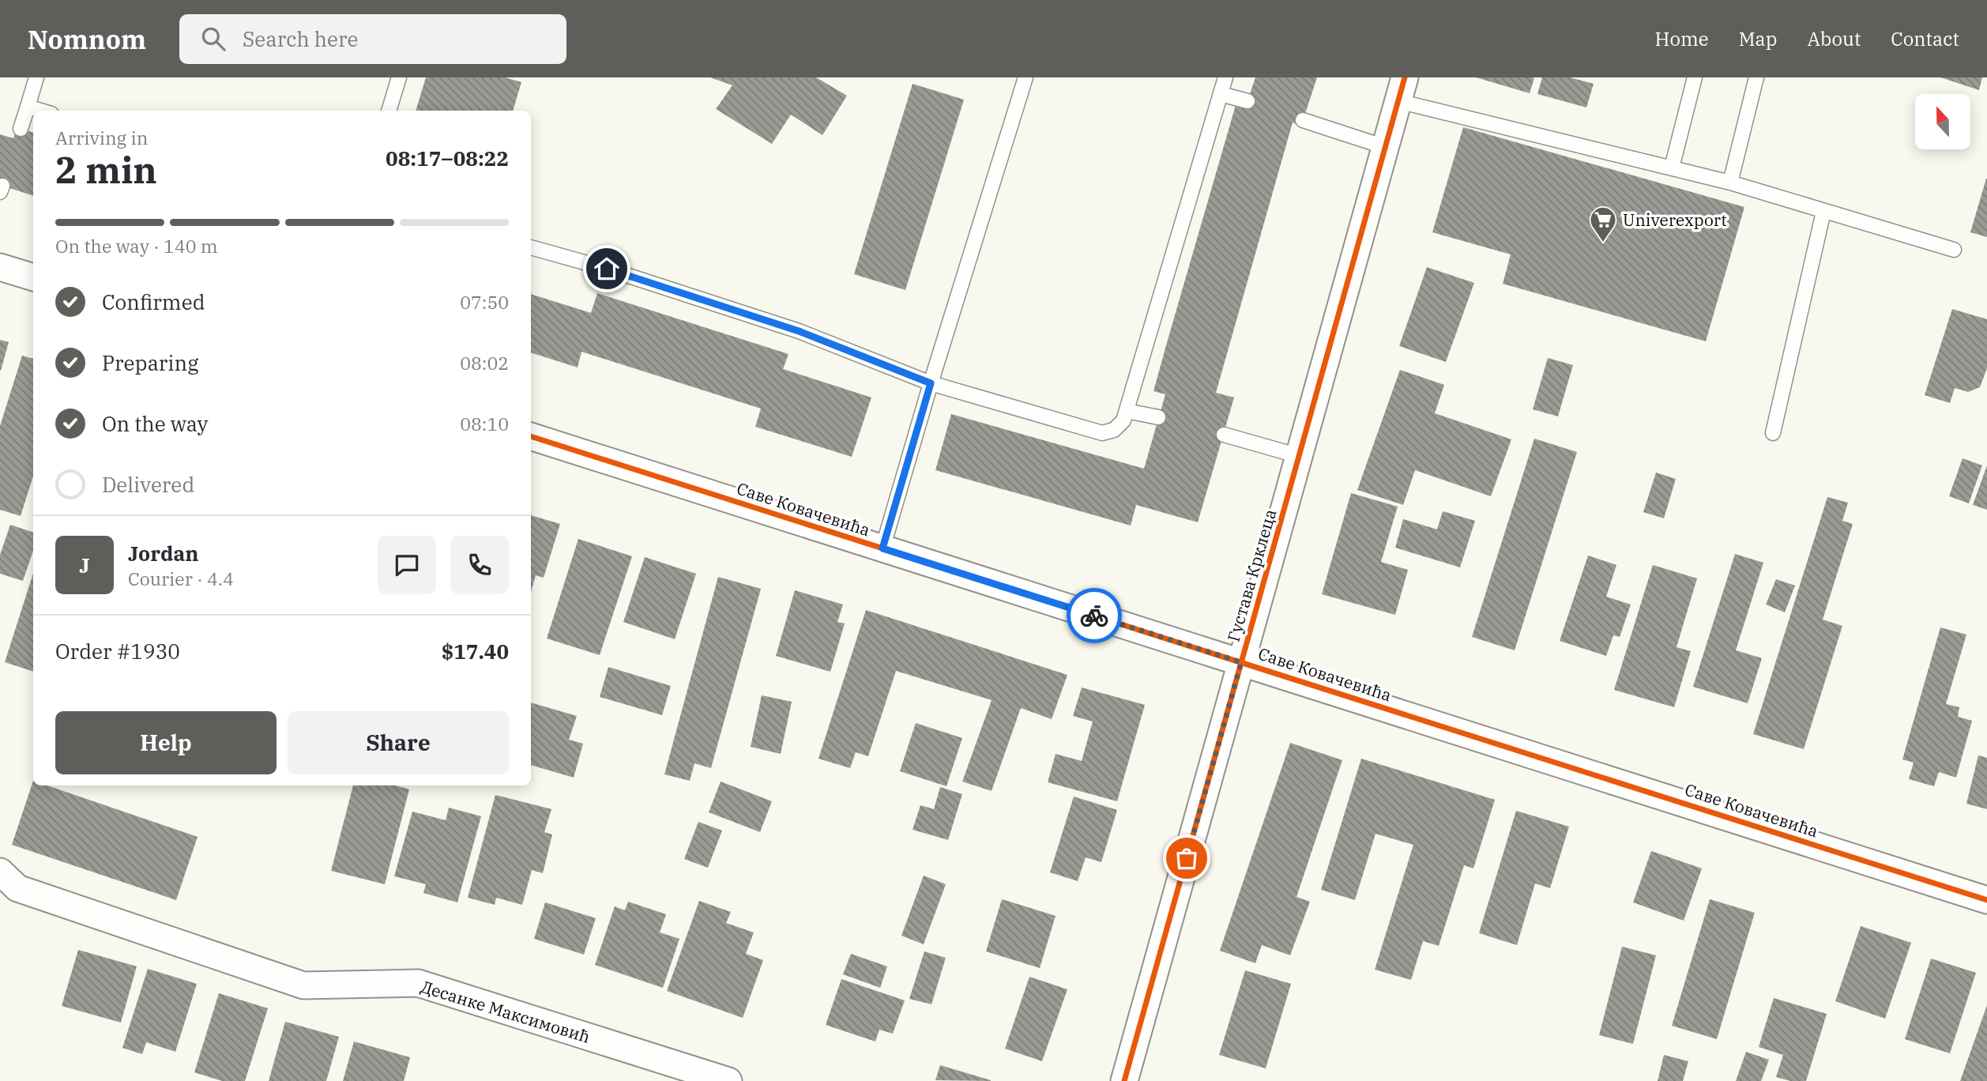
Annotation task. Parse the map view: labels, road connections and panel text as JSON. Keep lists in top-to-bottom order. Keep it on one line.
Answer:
{"streets":{"street":["Саве Ковачевића","Густава Крклеца","Десанке Максимовић"]},"crossings":[["Саве Ковачевића","Густава Крклеца"]],"places":{"supermarket":["Univerexport"]},"north":"top","page":{"header":"Nomnom","search":"Search here","nav":["Home","Map","About","Contact"],"heading":["2 min","Arriving in","08:17–08:22"],"panel":["Jordan","Courier · 4.4","Order #1930","$17.40"],"bar":"On the way · 140 m","list":[["Confirmed","07:50"],["Preparing","08:02"],["On the way","08:10"],"Delivered"],"round":"J","buttons":["Help","Share"]}}
